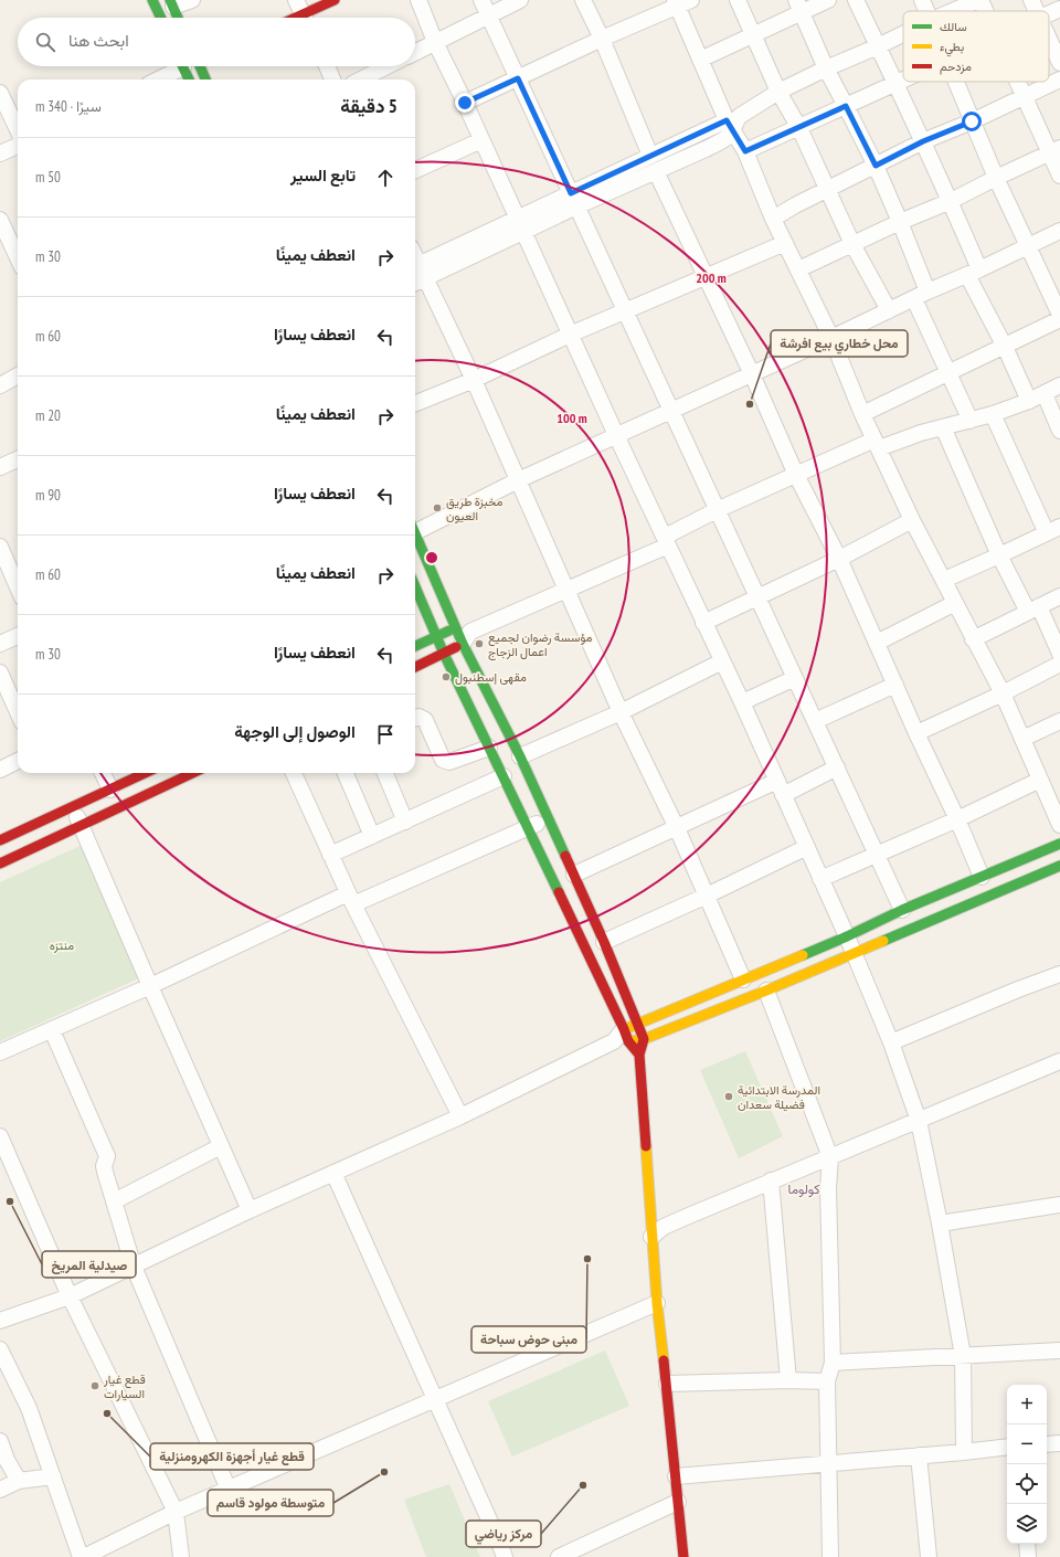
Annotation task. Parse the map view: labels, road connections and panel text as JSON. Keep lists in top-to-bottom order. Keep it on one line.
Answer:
{"districts":["كولوما"],"parks":["منتزه"],"places":["محل خطاري بيع افرشة","مخبزة طريق العيون","مؤسسة رضوان لجميع اعمال الزجاج","مقهى إسطنبول","المدرسة الابتدائية فضيلة سعدان","صيدلية المريخ","مبنى حوض سباحة","قطع غيار السيارات","قطع غيار أجهزة الكهرومنزلية","متوسطة مولود قاسم","مركز رياضي"],"legend":["سالك","بطيء","مزدحم"],"page":{"search":"ابحث هنا","heading":["5 دقيقة","سيرًا · 340 m"],"list":[["تابع السير","50 m"],["انعطف يمينًا","30 m"],["انعطف يسارًا","60 m"],["انعطف يمينًا","20 m"],["انعطف يسارًا","90 m"],["انعطف يمينًا","60 m"],["انعطف يسارًا","30 m"],"الوصول إلى الوجهة"],"map_buttons":["+","−"]},"rings":["200 m","100 m"]}
